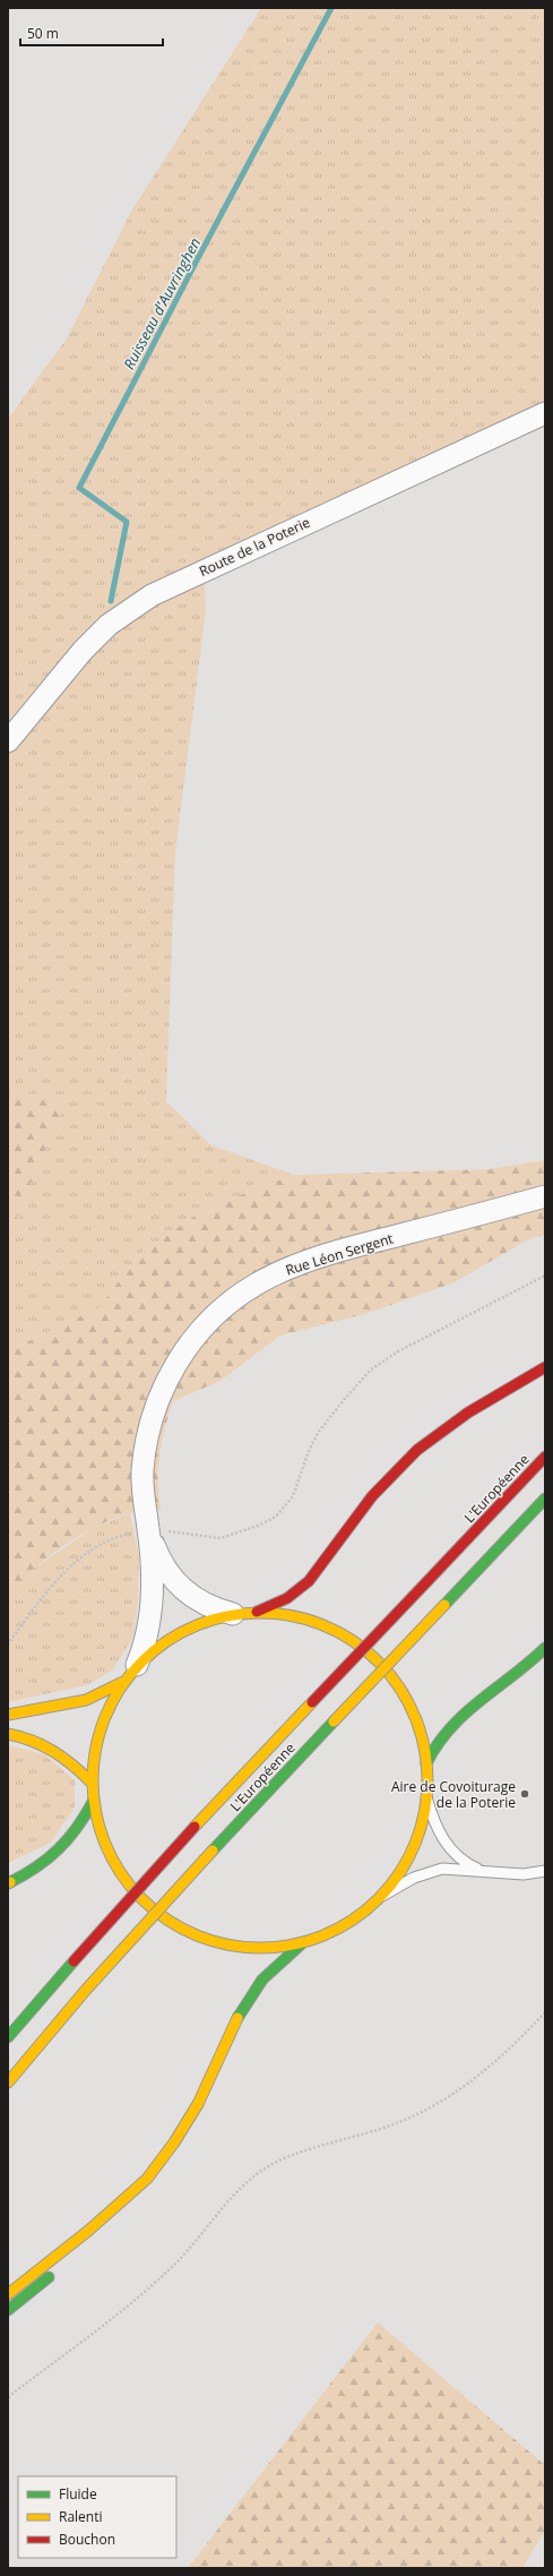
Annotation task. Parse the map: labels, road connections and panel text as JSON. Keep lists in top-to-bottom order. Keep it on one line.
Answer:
{"streets":{"main road":["L'Européenne"],"street":["Route de la Poterie","Rue Léon Sergent"]},"water":["Ruisseau d'Auvringhen"],"places":["Aire de Covoiturage de la Poterie"],"legend":["Fluide","Ralenti","Bouchon"],"scale_bar":"50 m"}
